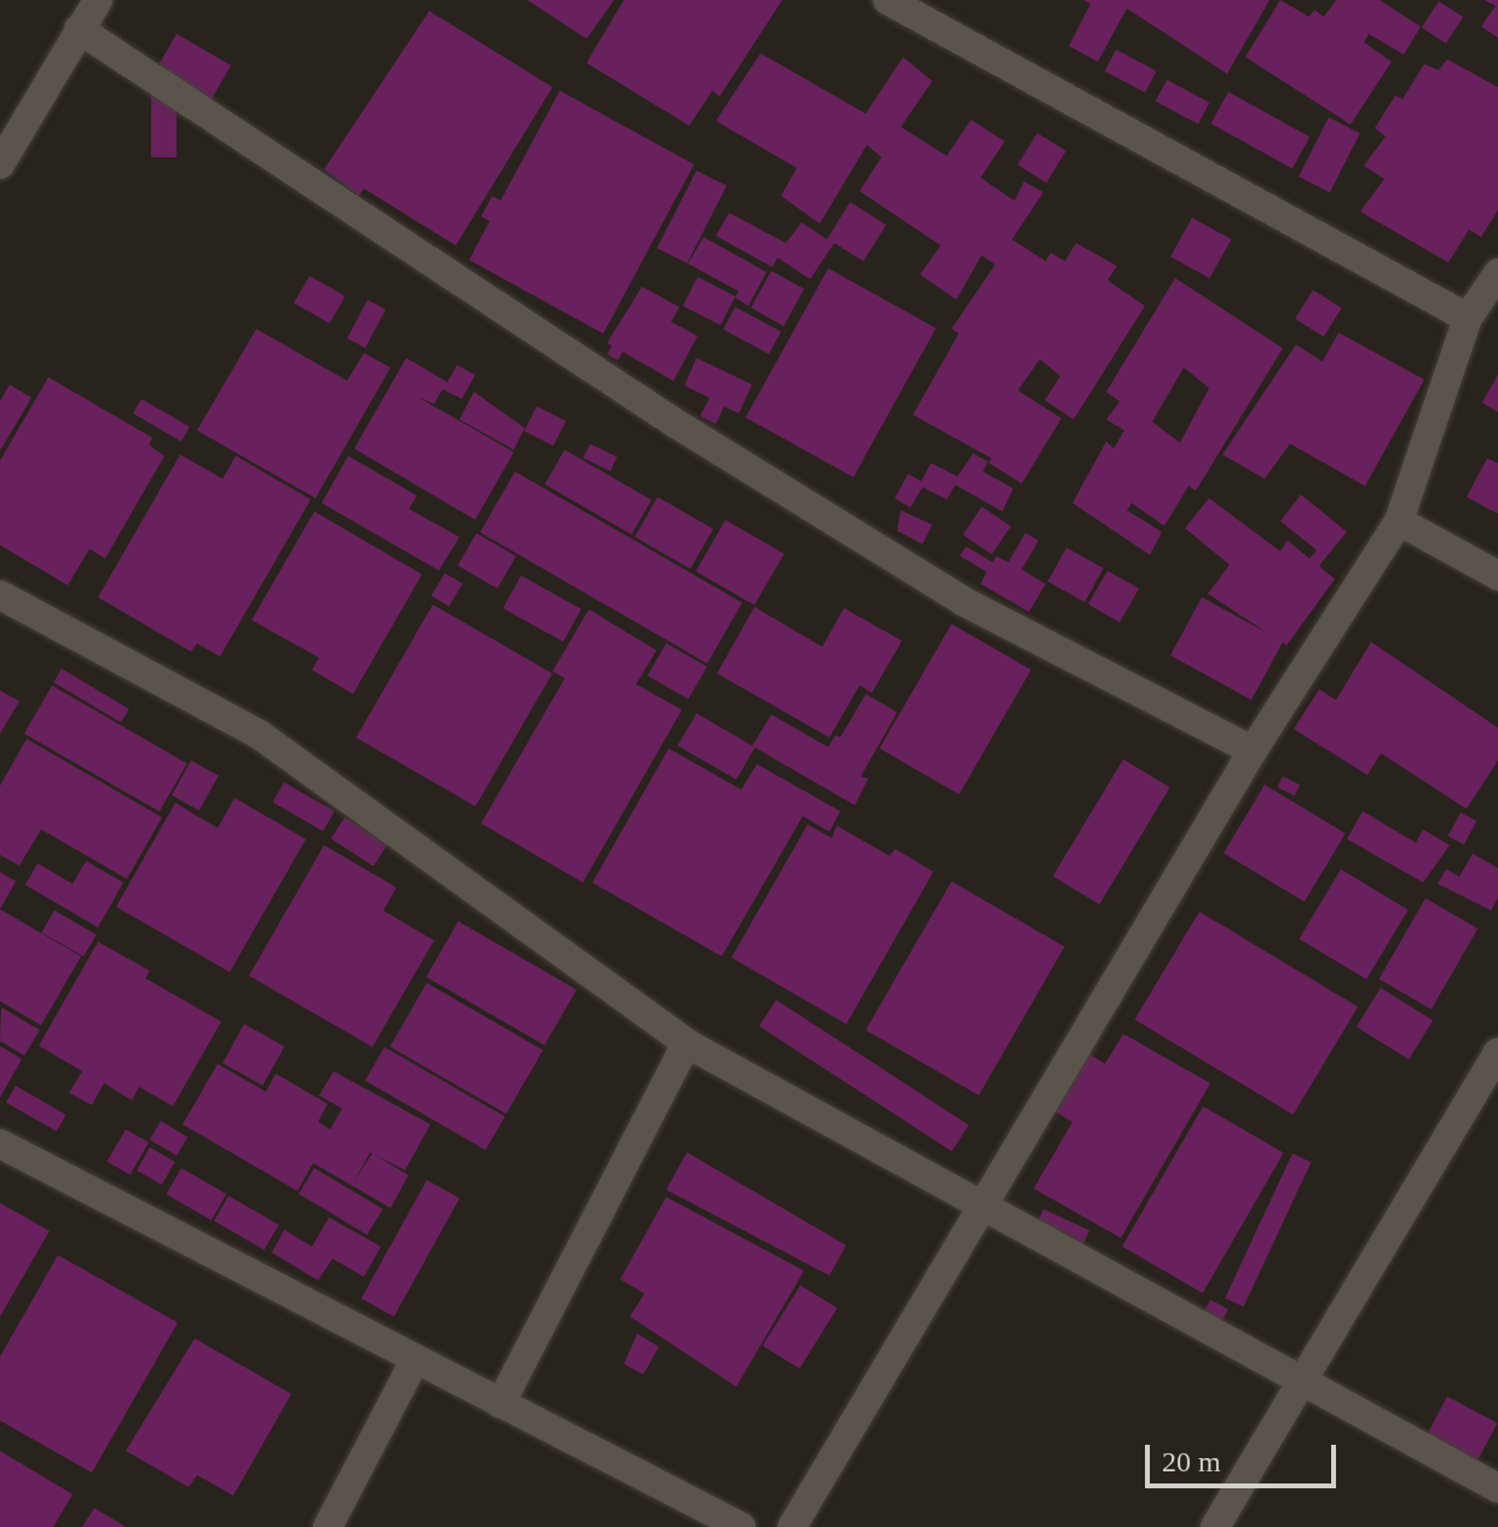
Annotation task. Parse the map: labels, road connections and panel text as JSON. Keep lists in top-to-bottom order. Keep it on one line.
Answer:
{"scale_bar":"20 m"}
